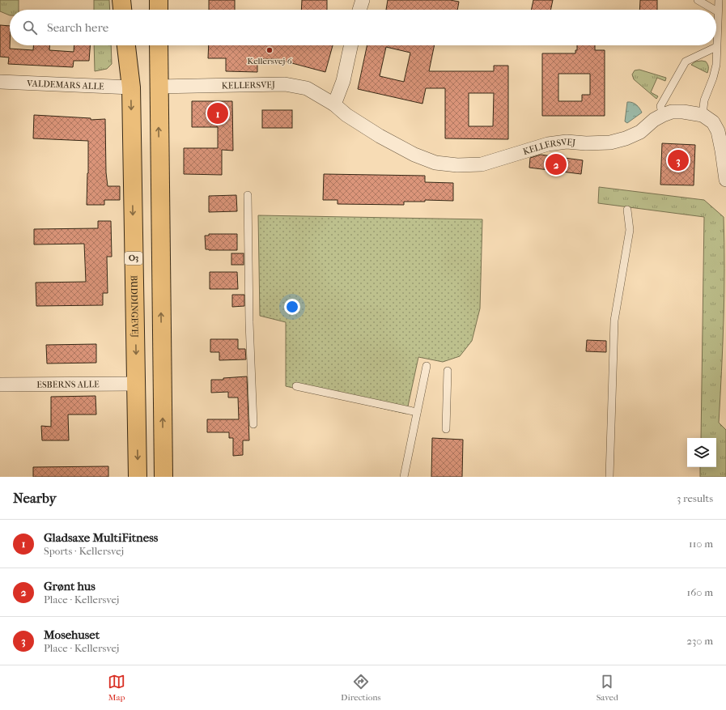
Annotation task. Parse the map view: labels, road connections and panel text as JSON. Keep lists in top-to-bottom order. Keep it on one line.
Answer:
{"streets":{"main road":["O3","BUDDINGEVEJ"],"street":["VALDEMARS ALLE","KELLERSVEJ","ESBERNS ALLE"]},"crossings":[["VALDEMARS ALLE","BUDDINGEVEJ"],["BUDDINGEVEJ","ESBERNS ALLE"]],"places":["Kellersvej 6"],"page":{"search":"Search here","pins":["1","3","2"],"heading":["Nearby","3 results"],"list":[{"mark":"1","name":"Gladsaxe MultiFitness","note":"Sports · Kellersvej","value":"110 m"},{"mark":"2","name":"Grønt hus","note":"Place · Kellersvej","value":"160 m"},{"mark":"3","name":"Mosehuset","note":"Place · Kellersvej","value":"230 m"}],"nav":["Map","Directions","Saved"]}}
